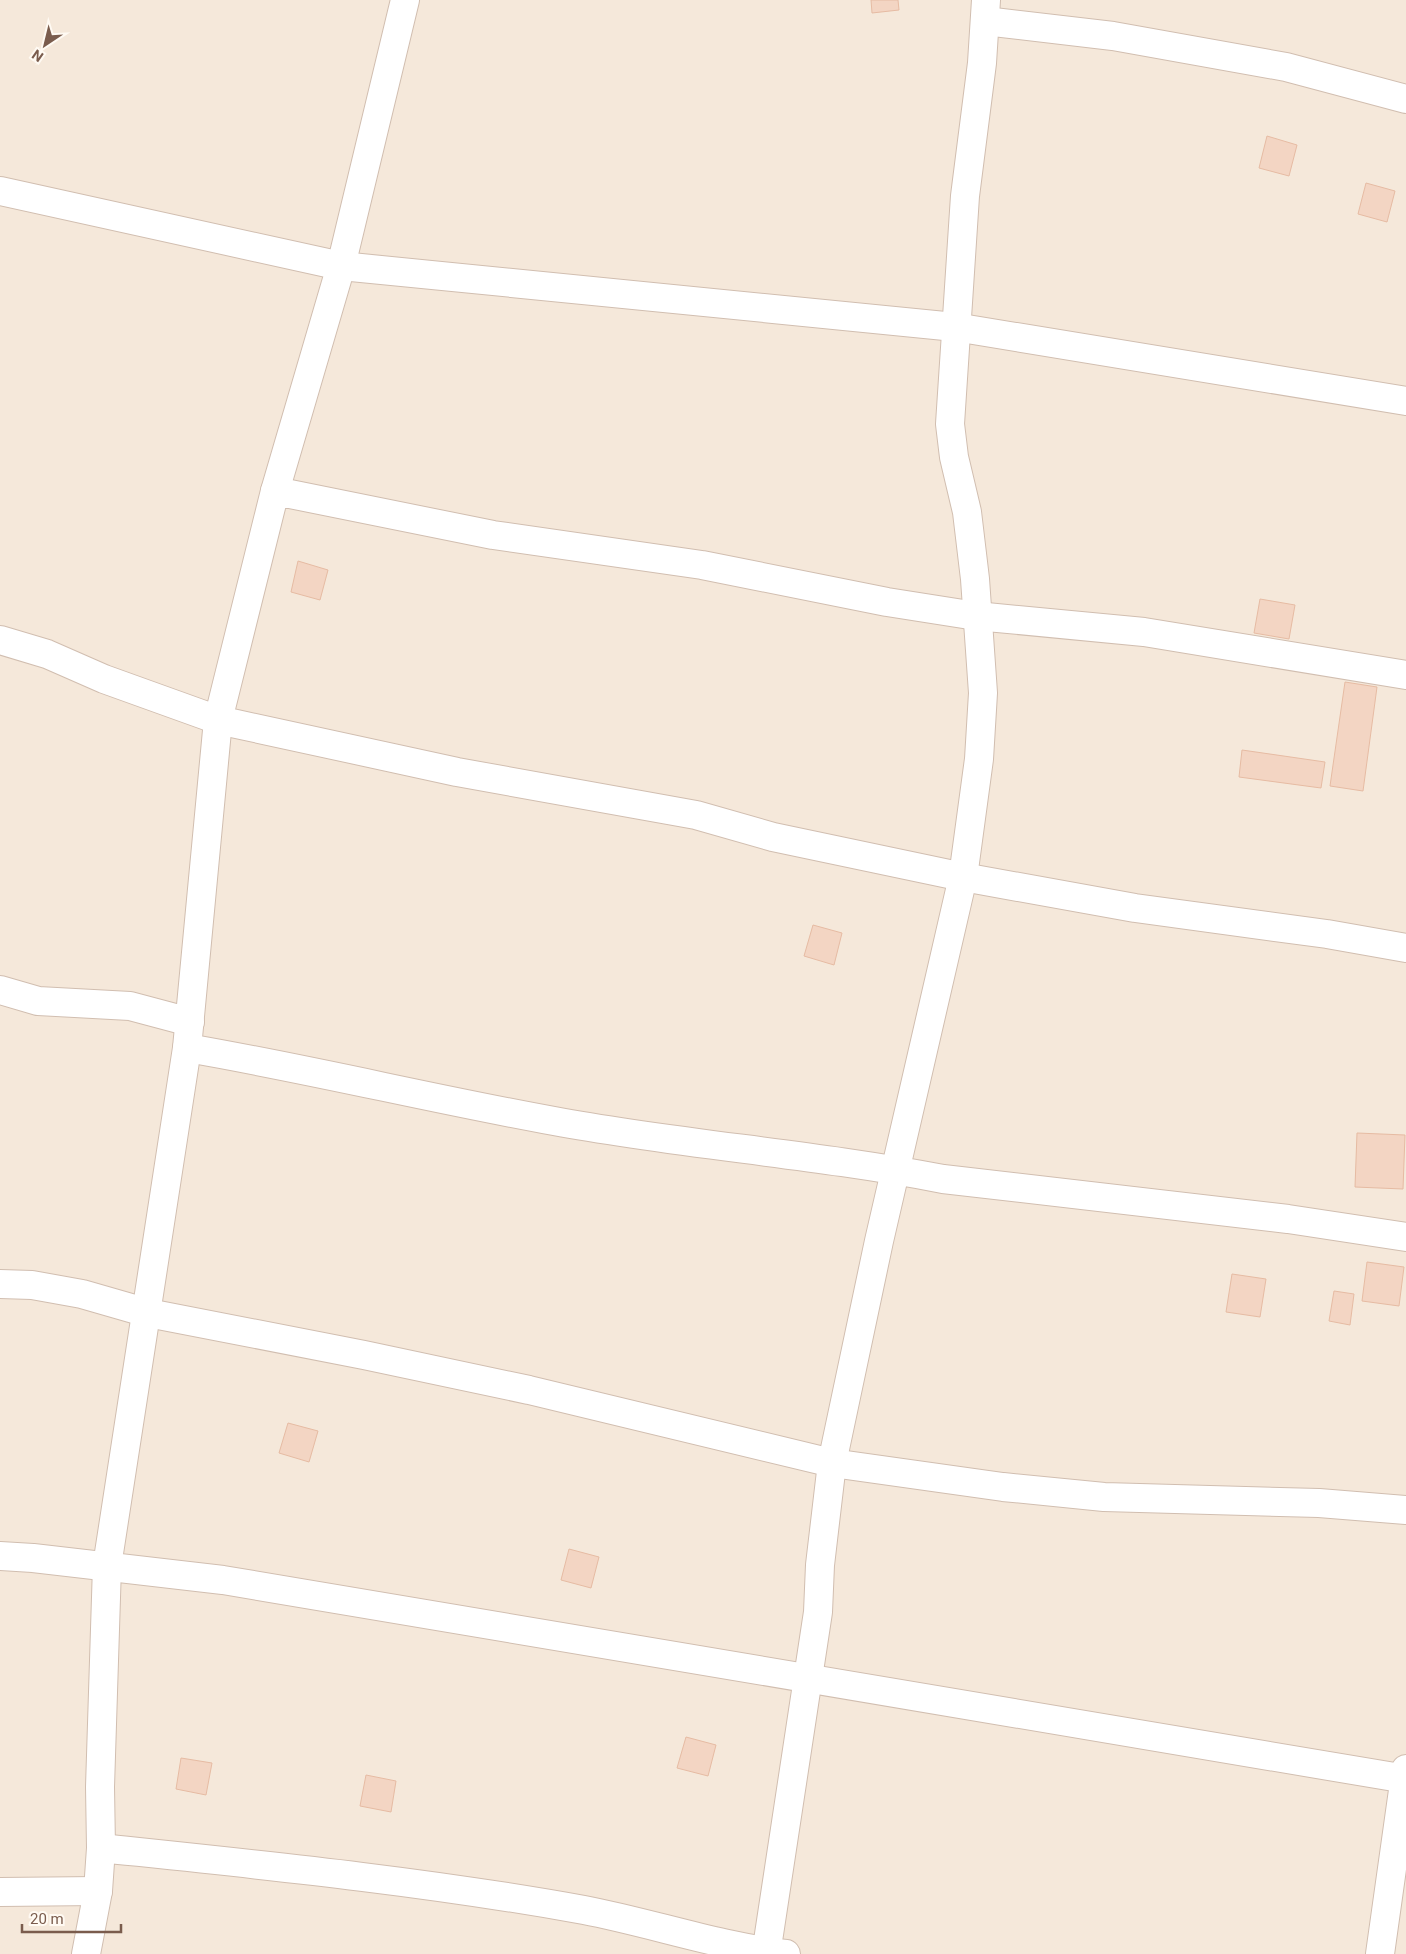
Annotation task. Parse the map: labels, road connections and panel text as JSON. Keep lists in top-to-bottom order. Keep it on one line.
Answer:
{"scale_bar":"20 m","north":"bottom left"}
